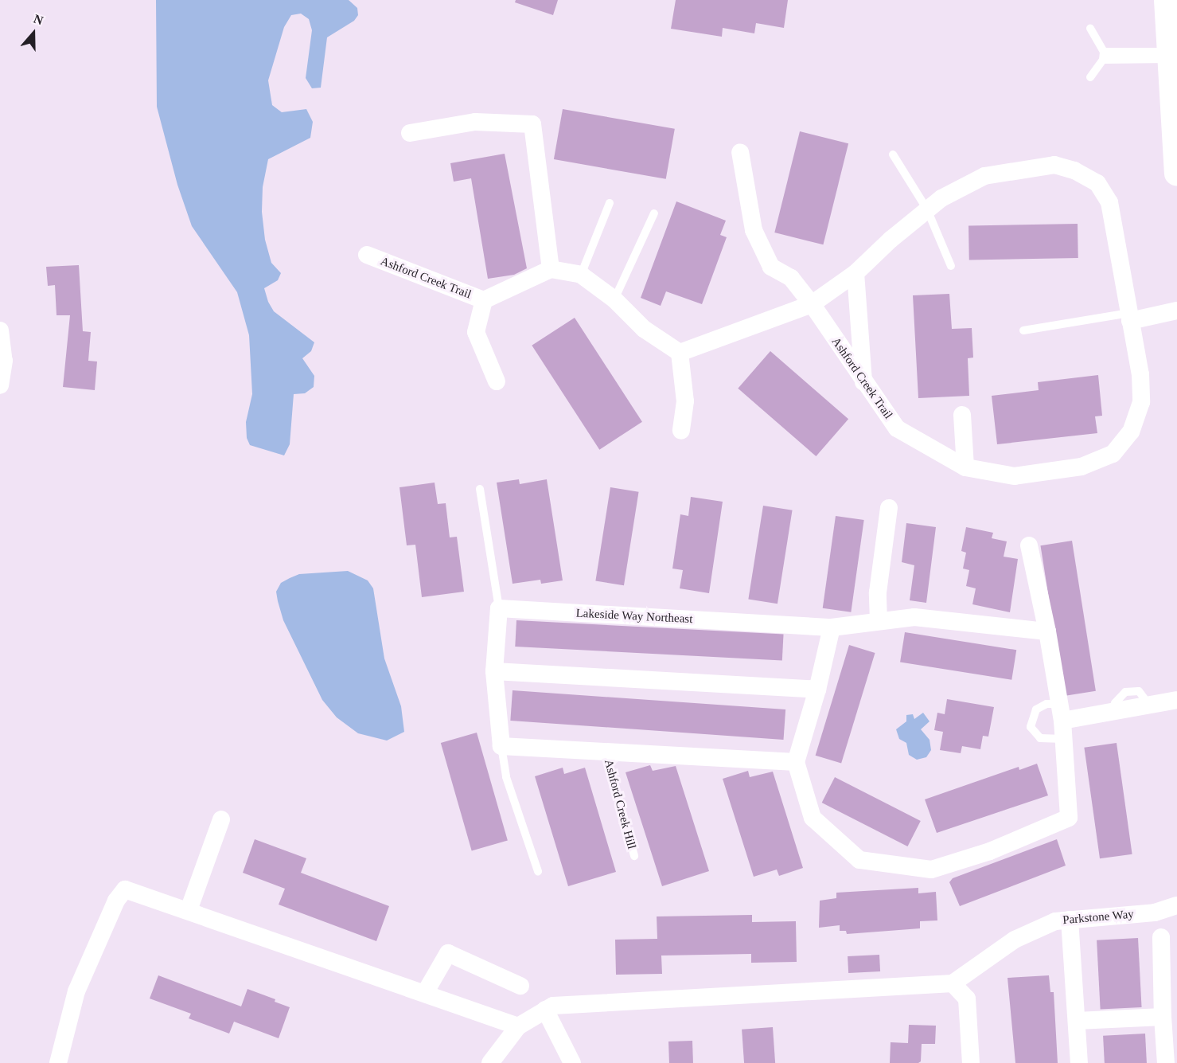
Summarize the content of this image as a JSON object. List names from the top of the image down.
{
  "streets": {
    "street": ["Ashford Creek Trail", "Lakeside Way Northeast", "Parkstone Way"],
    "lane": ["Ashford Creek Hill"]
  },
  "north": "top"
}
